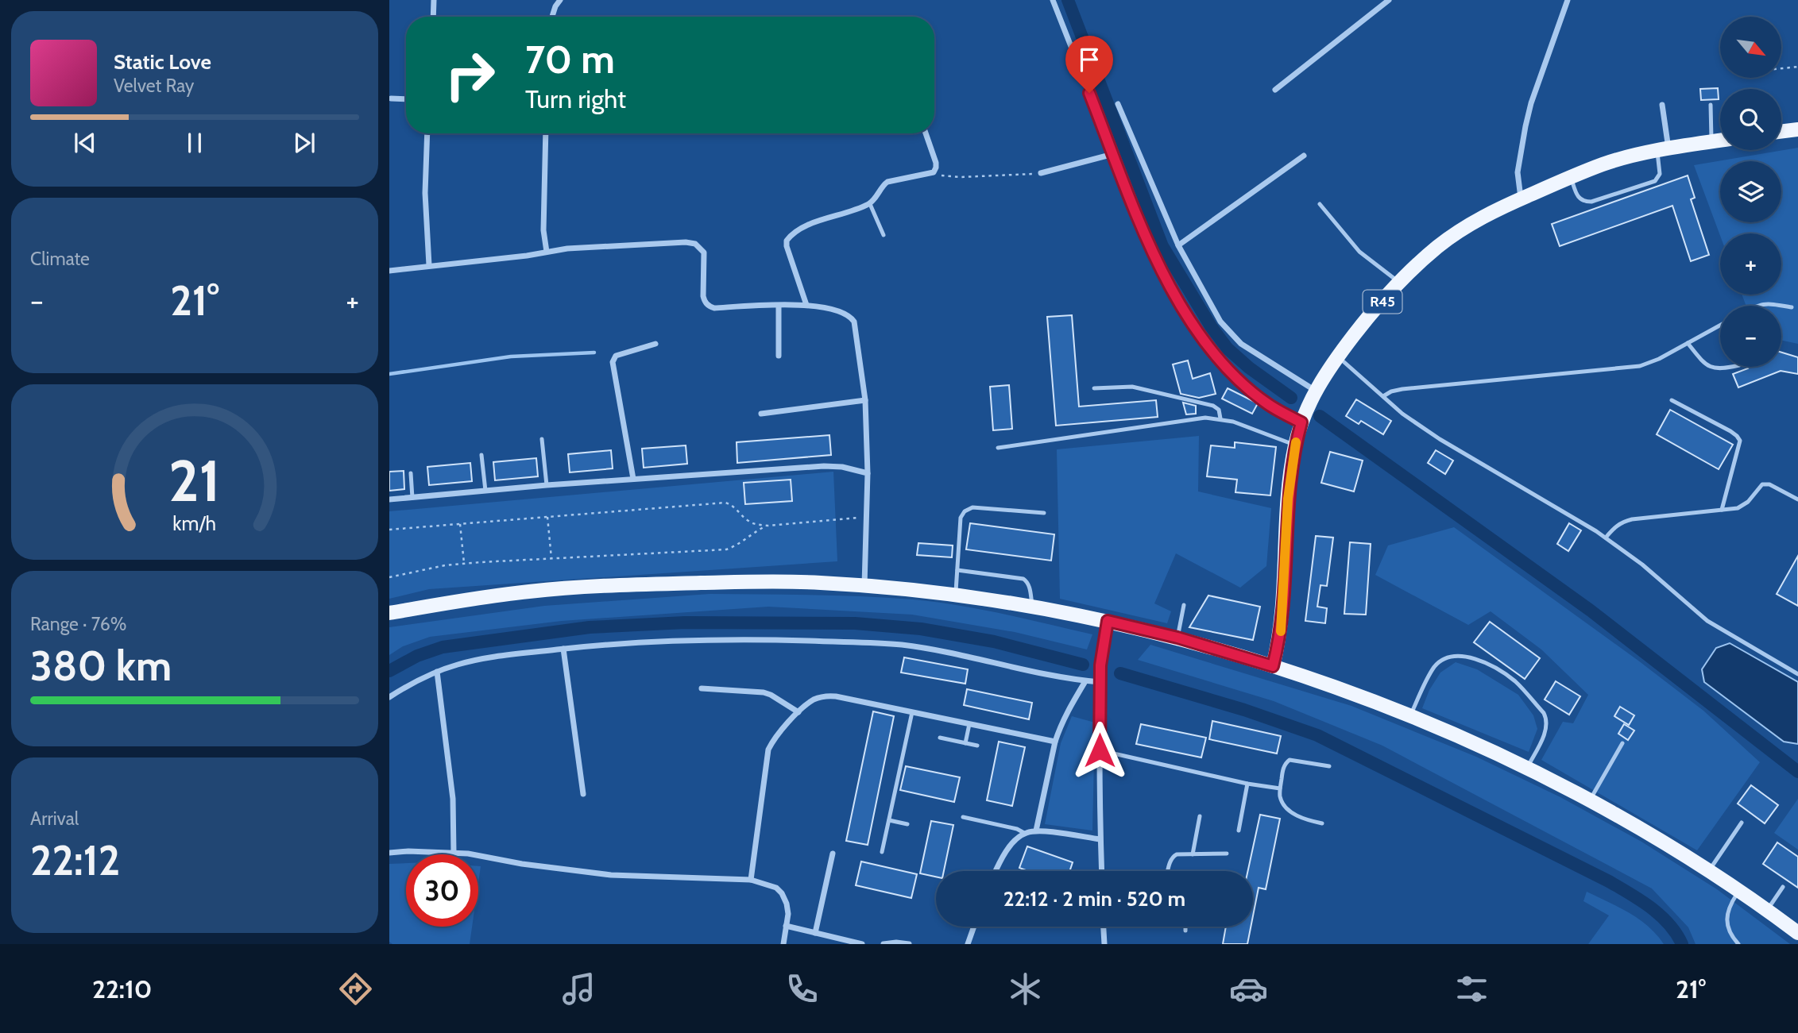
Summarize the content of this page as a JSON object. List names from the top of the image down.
{
  "streets": {
    "main road": ["R45"]
  },
  "north": "bottom right",
  "page": {
    "map_buttons": ["+", "−"],
    "turn": ["70 m", "Turn right"],
    "song": ["Static Love", "Velvet Ray"],
    "tile": [
      "Climate",
      ["Range · 76%", "380 km"],
      ["Arrival", "22:12"]
    ],
    "heat": ["−", "21°", "+"],
    "limit": "30",
    "trip": "22:12 · 2 min · 520 m",
    "tabs": ["22:10", "21°"],
    "gauge": ["21", "km/h"]
  }
}
